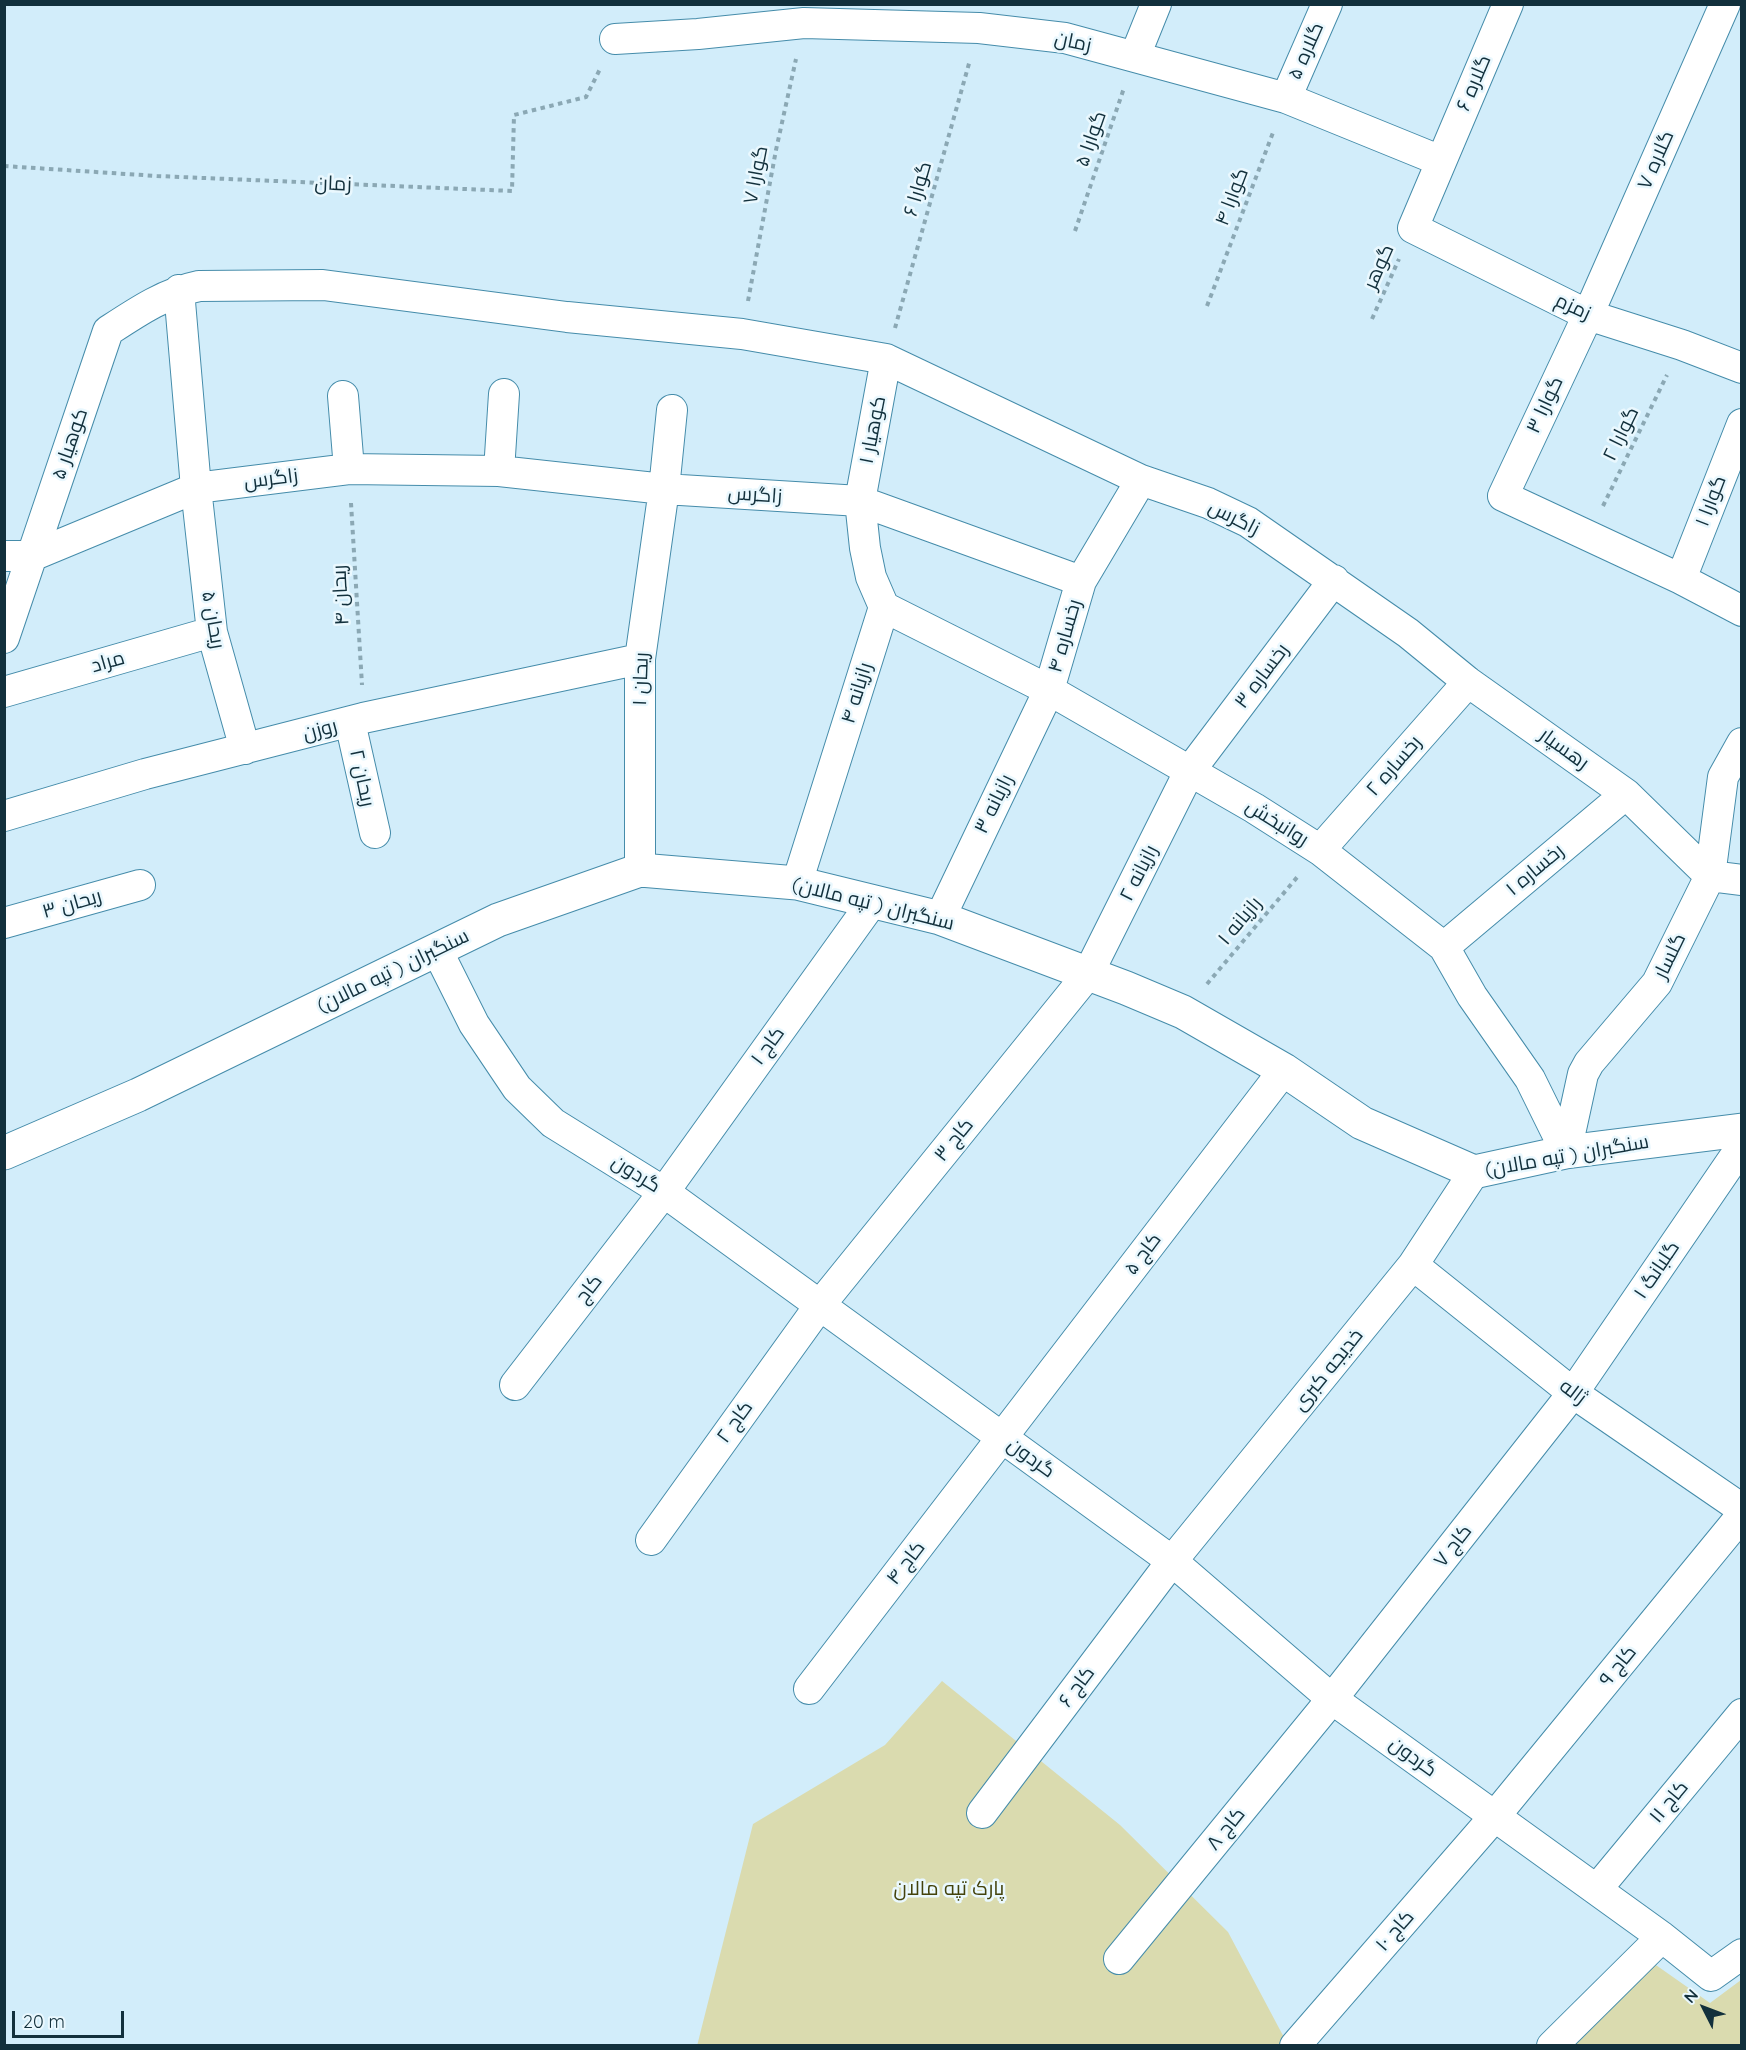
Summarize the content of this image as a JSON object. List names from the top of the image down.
{
  "streets": {
    "main road": ["سنگبران ( تپه مالان)"],
    "street": [
      "زمان",
      "گلاره ۵",
      "گلاره ۶",
      "گلاره ۷",
      "زمزم",
      "گوارا ۳",
      "کوهیار ۱",
      "کوهیار ۵",
      "زاگرس",
      "گوارا ۱",
      "ریحان ۵",
      "رخساره ۴",
      "مراد",
      "رخساره ۳",
      "ریحان ۱",
      "رازیانه ۴",
      "روزن",
      "رهسپار",
      "رخساره ۲",
      "ریحان ۲",
      "رازیانه ۳",
      "روانبخش",
      "رخساره ۱",
      "رازیانه ۲",
      "ریحان ۳",
      "گلسار",
      "کاج ۱",
      "کاج ۳",
      "گردون",
      "کاج ۵",
      "گلبانگ ۱",
      "کاج",
      "خدیجه کبری",
      "ژاله",
      "کاج ۲",
      "کاج ۷",
      "کاج ۴",
      "کاج ۹",
      "کاج ۶",
      "کاج ۱۱",
      "کاج ۸",
      "کاج ۱۰"
    ],
    "path": [
      "گوارا ۵",
      "گوارا ۷",
      "گوارا ۶",
      "گوارا ۴",
      "گوهر",
      "گوارا ۲",
      "ریحان ۴",
      "رازیانه ۱"
    ]
  },
  "crossings": [
    ["زمان", "گلاره ۵"],
    ["زمان", "گلاره ۶"],
    ["زمان", "گوارا ۵"],
    ["زمان", "گوارا ۷"],
    ["زمان", "گوارا ۶"],
    ["زمان", "گوارا ۴"],
    ["گلاره ۵", "گوارا ۴"],
    ["گلاره ۷", "زمزم"],
    ["گلاره ۷", "گوارا ۳"],
    ["گوارا ۷", "زاگرس"],
    ["گوارا ۶", "کوهیار ۱"],
    ["گوارا ۶", "زاگرس"],
    ["گوهر", "زمزم"],
    ["زمزم", "گوارا ۳"],
    ["زمزم", "گوارا ۲"],
    ["گوارا ۳", "گوارا ۲"],
    ["کوهیار ۱", "زاگرس"],
    ["کوهیار ۵", "زاگرس"],
    ["زاگرس", "ریحان ۴"],
    ["زاگرس", "ریحان ۵"],
    ["زاگرس", "رخساره ۴"],
    ["زاگرس", "رخساره ۳"],
    ["زاگرس", "ریحان ۱"],
    ["زاگرس", "رهسپار"],
    ["ریحان ۴", "روزن"],
    ["ریحان ۴", "ریحان ۲"],
    ["ریحان ۵", "مراد"],
    ["ریحان ۵", "روزن"],
    ["رخساره ۴", "رازیانه ۳"],
    ["رخساره ۴", "روانبخش"],
    ["رخساره ۳", "روانبخش"],
    ["رخساره ۳", "رازیانه ۲"],
    ["ریحان ۱", "روزن"],
    ["ریحان ۱", "سنگبران ( تپه مالان)"],
    ["رازیانه ۴", "روانبخش"],
    ["رازیانه ۴", "سنگبران ( تپه مالان)"],
    ["روزن", "ریحان ۲"],
    ["رهسپار", "رخساره ۲"],
    ["رهسپار", "رخساره ۱"],
    ["رهسپار", "گلسار"],
    ["رخساره ۲", "روانبخش"],
    ["رخساره ۲", "رازیانه ۱"],
    ["رازیانه ۳", "روانبخش"],
    ["رازیانه ۳", "سنگبران ( تپه مالان)"],
    ["روانبخش", "رخساره ۱"],
    ["روانبخش", "رازیانه ۲"],
    ["روانبخش", "سنگبران ( تپه مالان)"],
    ["روانبخش", "رازیانه ۱"],
    ["روانبخش", "گلسار"],
    ["رازیانه ۲", "سنگبران ( تپه مالان)"],
    ["رازیانه ۲", "کاج ۳"],
    ["سنگبران ( تپه مالان)", "رازیانه ۱"],
    ["سنگبران ( تپه مالان)", "گلسار"],
    ["سنگبران ( تپه مالان)", "کاج ۱"],
    ["سنگبران ( تپه مالان)", "کاج ۳"],
    ["سنگبران ( تپه مالان)", "گردون"],
    ["سنگبران ( تپه مالان)", "کاج ۵"],
    ["سنگبران ( تپه مالان)", "خدیجه کبری"],
    ["کاج ۱", "گردون"],
    ["کاج ۱", "کاج"],
    ["کاج ۳", "گردون"],
    ["کاج ۳", "کاج ۲"],
    ["گردون", "کاج ۵"],
    ["گردون", "کاج"],
    ["گردون", "خدیجه کبری"],
    ["گردون", "کاج ۲"],
    ["گردون", "کاج ۷"],
    ["گردون", "کاج ۴"],
    ["گردون", "کاج ۹"],
    ["گردون", "کاج ۶"],
    ["گردون", "کاج ۱۱"],
    ["گردون", "کاج ۸"],
    ["گردون", "کاج ۱۰"],
    ["کاج ۵", "کاج ۴"],
    ["گلبانگ ۱", "ژاله"],
    ["گلبانگ ۱", "کاج ۷"],
    ["خدیجه کبری", "ژاله"],
    ["خدیجه کبری", "کاج ۶"],
    ["ژاله", "کاج ۷"],
    ["کاج ۷", "کاج ۸"],
    ["کاج ۹", "کاج ۱۰"]
  ],
  "parks": ["پارک تپه مالان"],
  "scale_bar": "20 m",
  "north": "top left"
}
